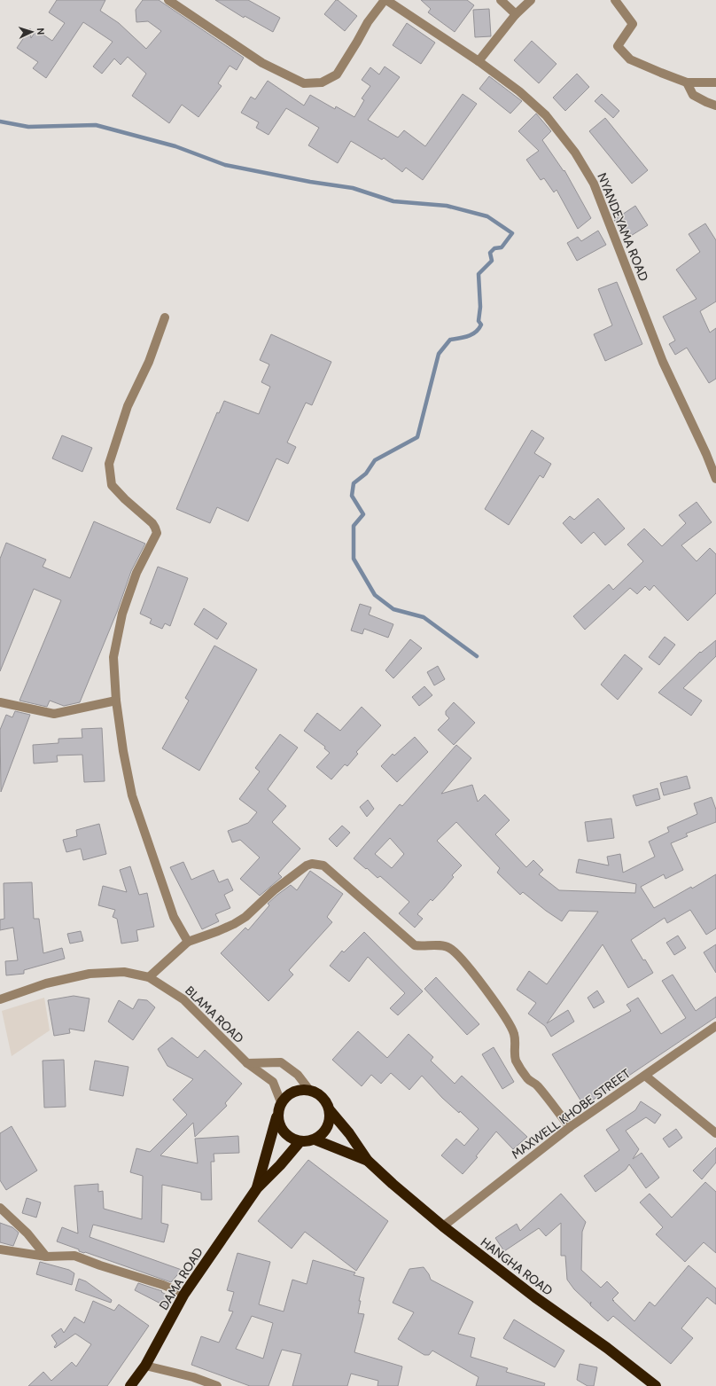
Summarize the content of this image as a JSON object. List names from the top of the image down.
{
  "streets": {
    "highway": ["HANGHA ROAD", "DAMA ROAD"],
    "street": ["NYANDEYAMA ROAD", "BLAMA ROAD", "MAXWELL KHOBE STREET"]
  },
  "crossings": [
    ["BLAMA ROAD", "HANGHA ROAD"],
    ["MAXWELL KHOBE STREET", "HANGHA ROAD"]
  ],
  "north": "right"
}
